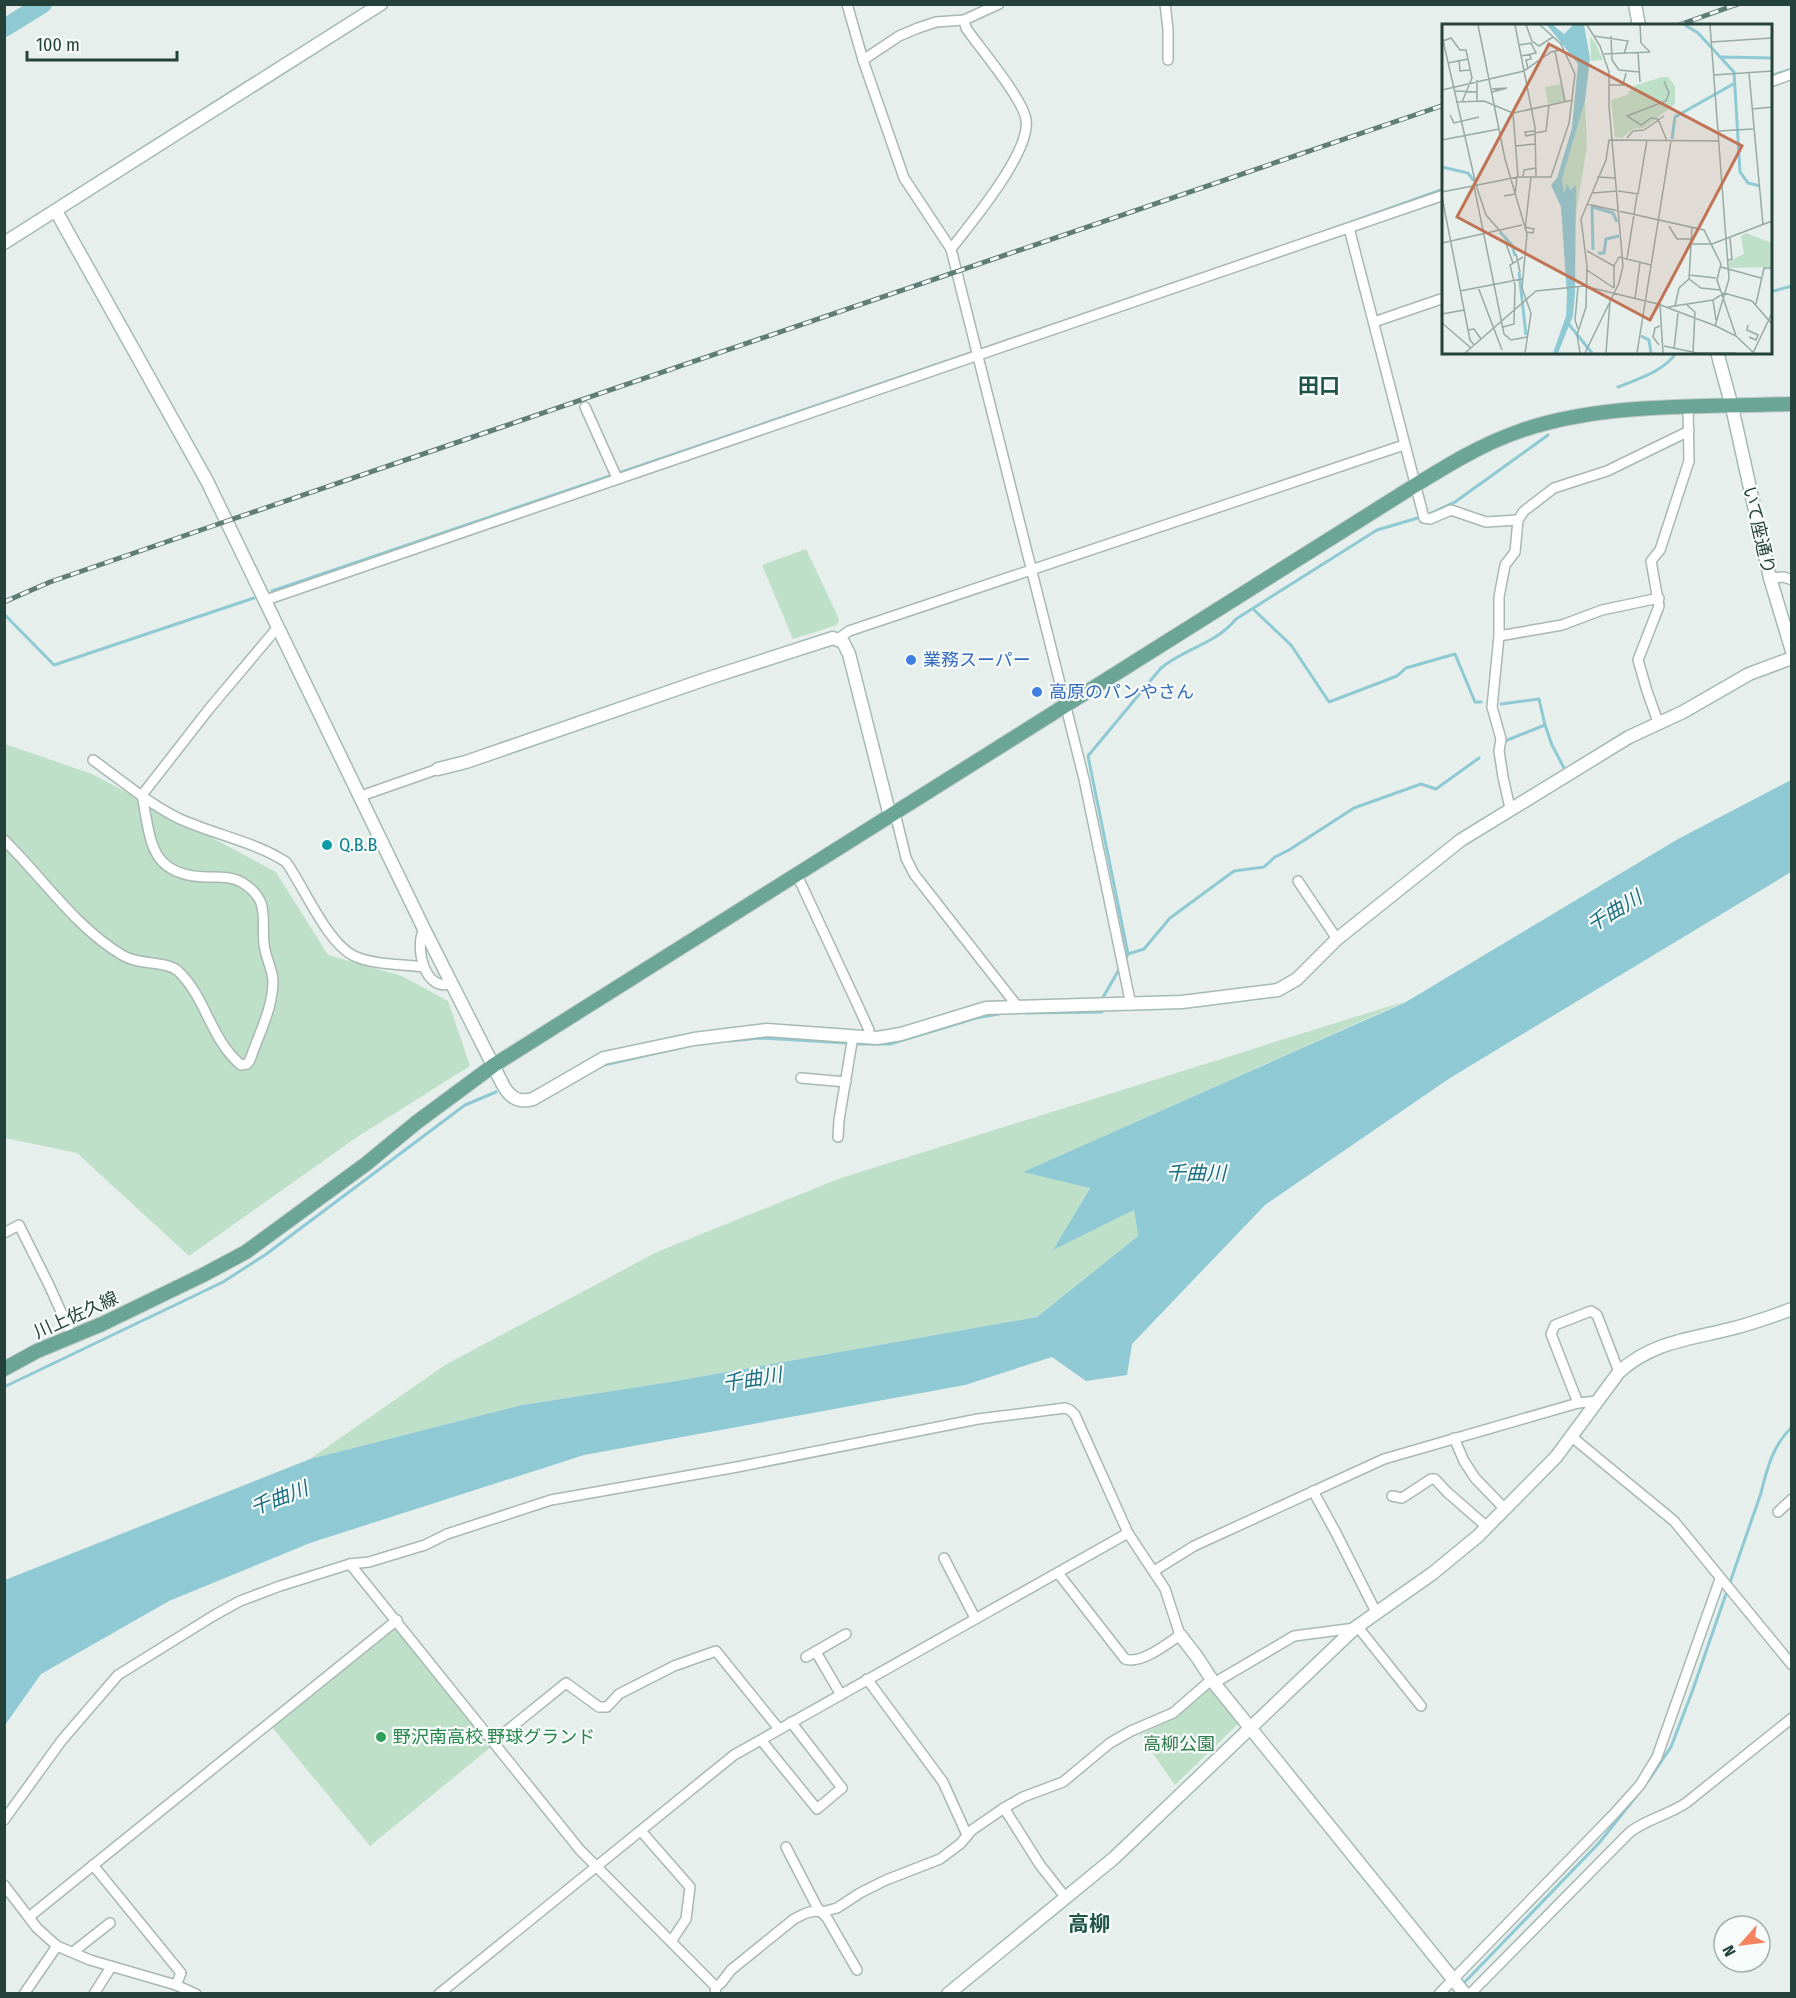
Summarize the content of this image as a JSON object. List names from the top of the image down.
{
  "streets": {
    "main road": ["川上佐久線"],
    "street": ["いて座通り"]
  },
  "crossings": [
    ["いて座通り", "川上佐久線"]
  ],
  "districts": ["田口", "高柳"],
  "water": ["千曲川"],
  "parks": ["高柳公園"],
  "places": [
    "業務スーパー",
    "高原のパンやさん",
    "Q.B.B",
    "野沢南高校 野球グランド"
  ],
  "scale_bar": "100 m",
  "north": "bottom left"
}
